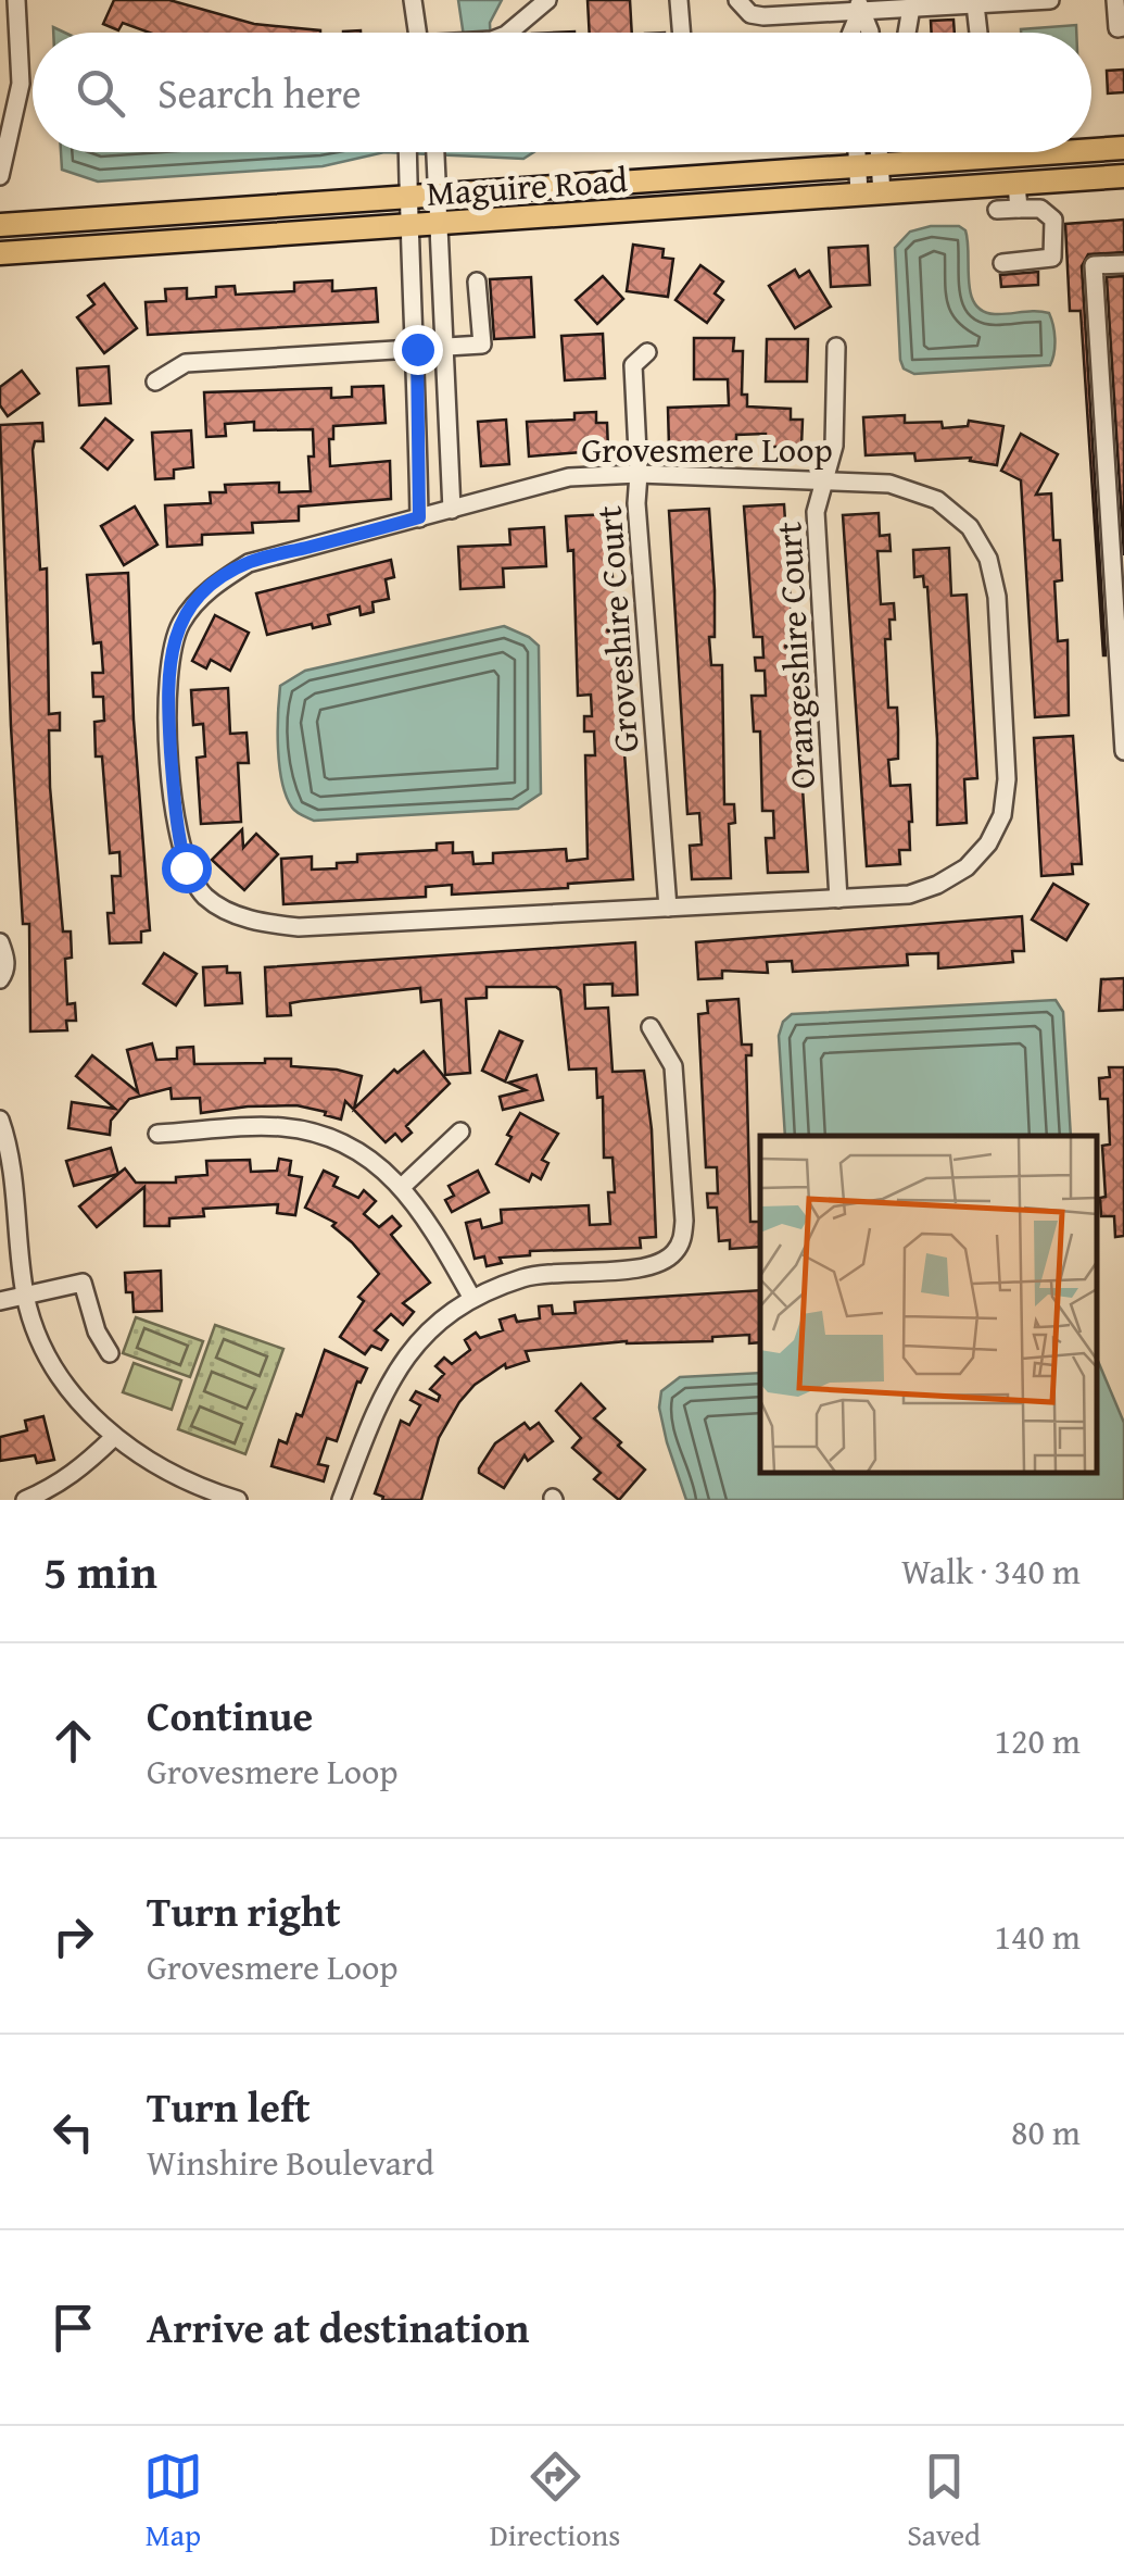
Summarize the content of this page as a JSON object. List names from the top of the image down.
{
  "streets": {
    "main road": ["Maguire Road"],
    "street": ["Grovesmere Loop", "Groveshire Court", "Orangeshire Court"]
  },
  "crossings": [
    ["Grovesmere Loop", "Groveshire Court"],
    ["Grovesmere Loop", "Orangeshire Court"]
  ],
  "page": {
    "search": "Search here",
    "heading": ["5 min", "Walk · 340 m"],
    "list": [
      ["Continue", "Grovesmere Loop", "120 m"],
      ["Turn right", "Grovesmere Loop", "140 m"],
      ["Turn left", "Winshire Boulevard", "80 m"],
      "Arrive at destination"
    ],
    "nav": ["Map", "Directions", "Saved"]
  }
}
